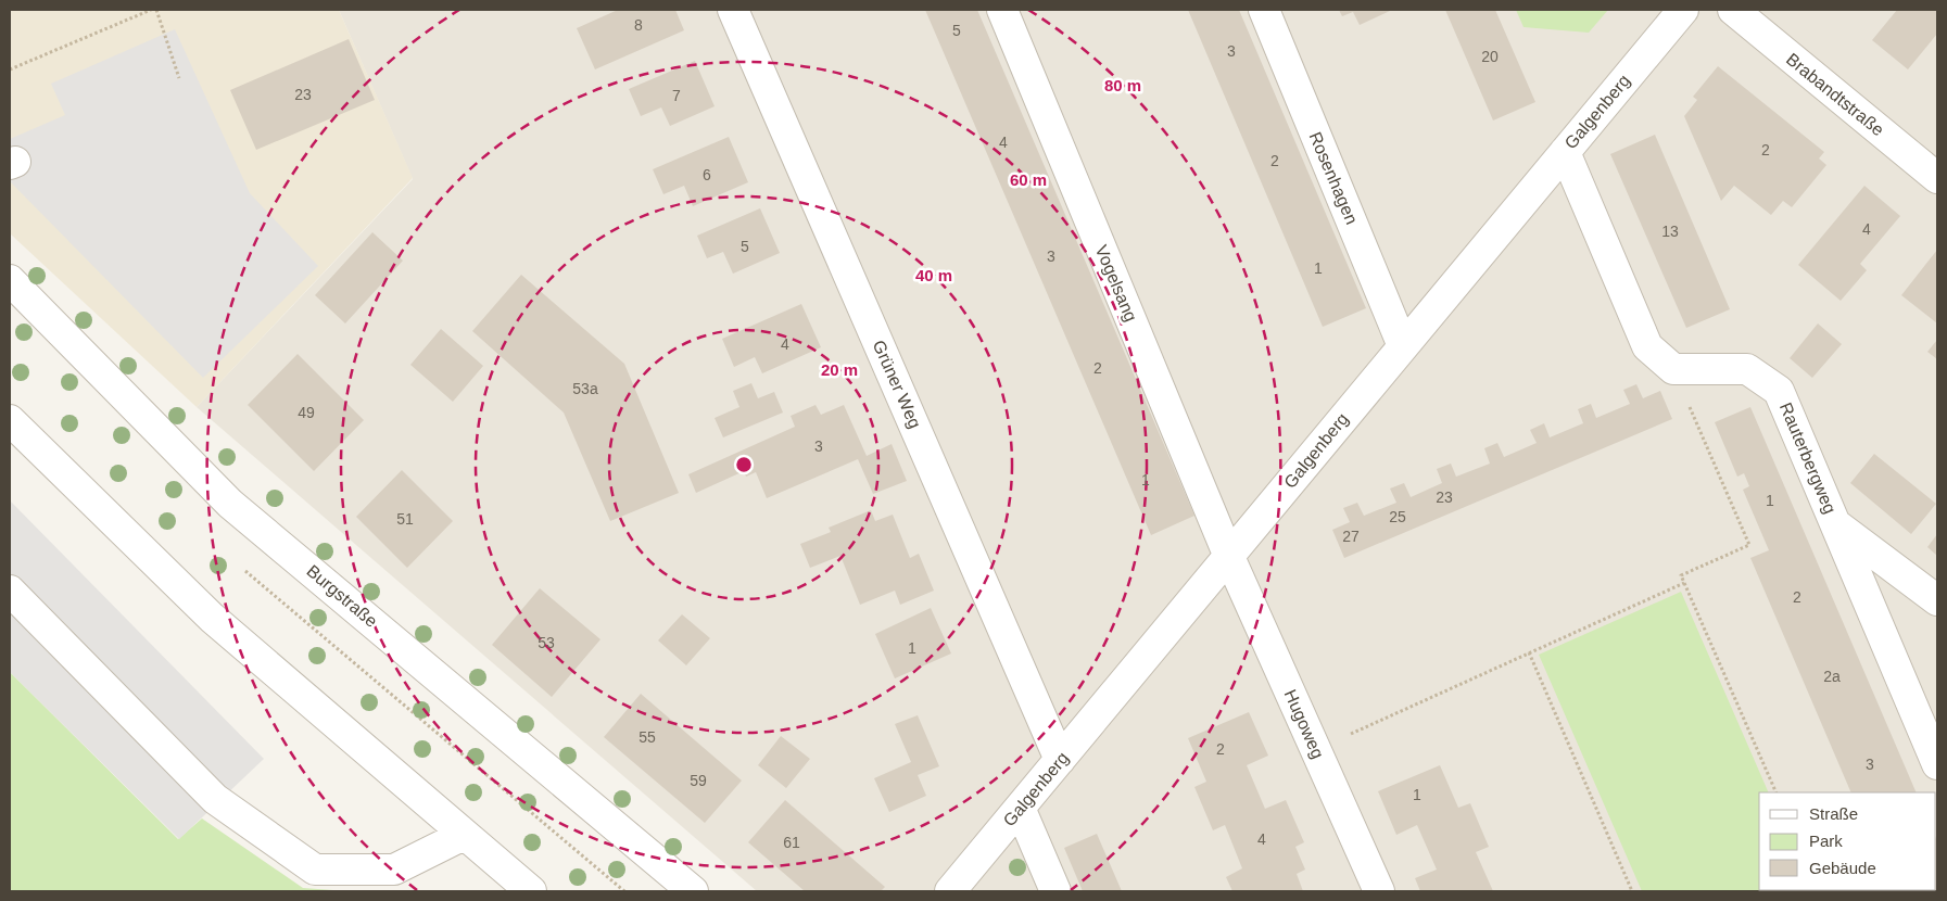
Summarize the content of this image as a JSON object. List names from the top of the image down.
{
  "streets": {
    "street": [
      "Brabandtstraße",
      "Galgenberg",
      "Rosenhagen",
      "Vogelsang",
      "Grüner Weg",
      "Rauterbergweg",
      "Burgstraße",
      "Hugoweg"
    ]
  },
  "crossings": [
    ["Galgenberg", "Rosenhagen"],
    ["Galgenberg", "Vogelsang"],
    ["Galgenberg", "Grüner Weg"],
    ["Galgenberg", "Hugoweg"],
    ["Vogelsang", "Hugoweg"]
  ],
  "house_numbers": [
    "8",
    "5",
    "3",
    "20",
    "23",
    "7",
    "4",
    "2",
    "2",
    "6",
    "4",
    "13",
    "5",
    "3",
    "1",
    "4",
    "2",
    "53a",
    "49",
    "3",
    "1",
    "23",
    "1",
    "25",
    "51",
    "27",
    "2",
    "53",
    "1",
    "2a",
    "55",
    "2",
    "3",
    "59",
    "1",
    "4",
    "61"
  ],
  "legend": ["Straße", "Park", "Gebäude"],
  "rings": [
    "80 m",
    "60 m",
    "40 m",
    "20 m"
  ]
}
